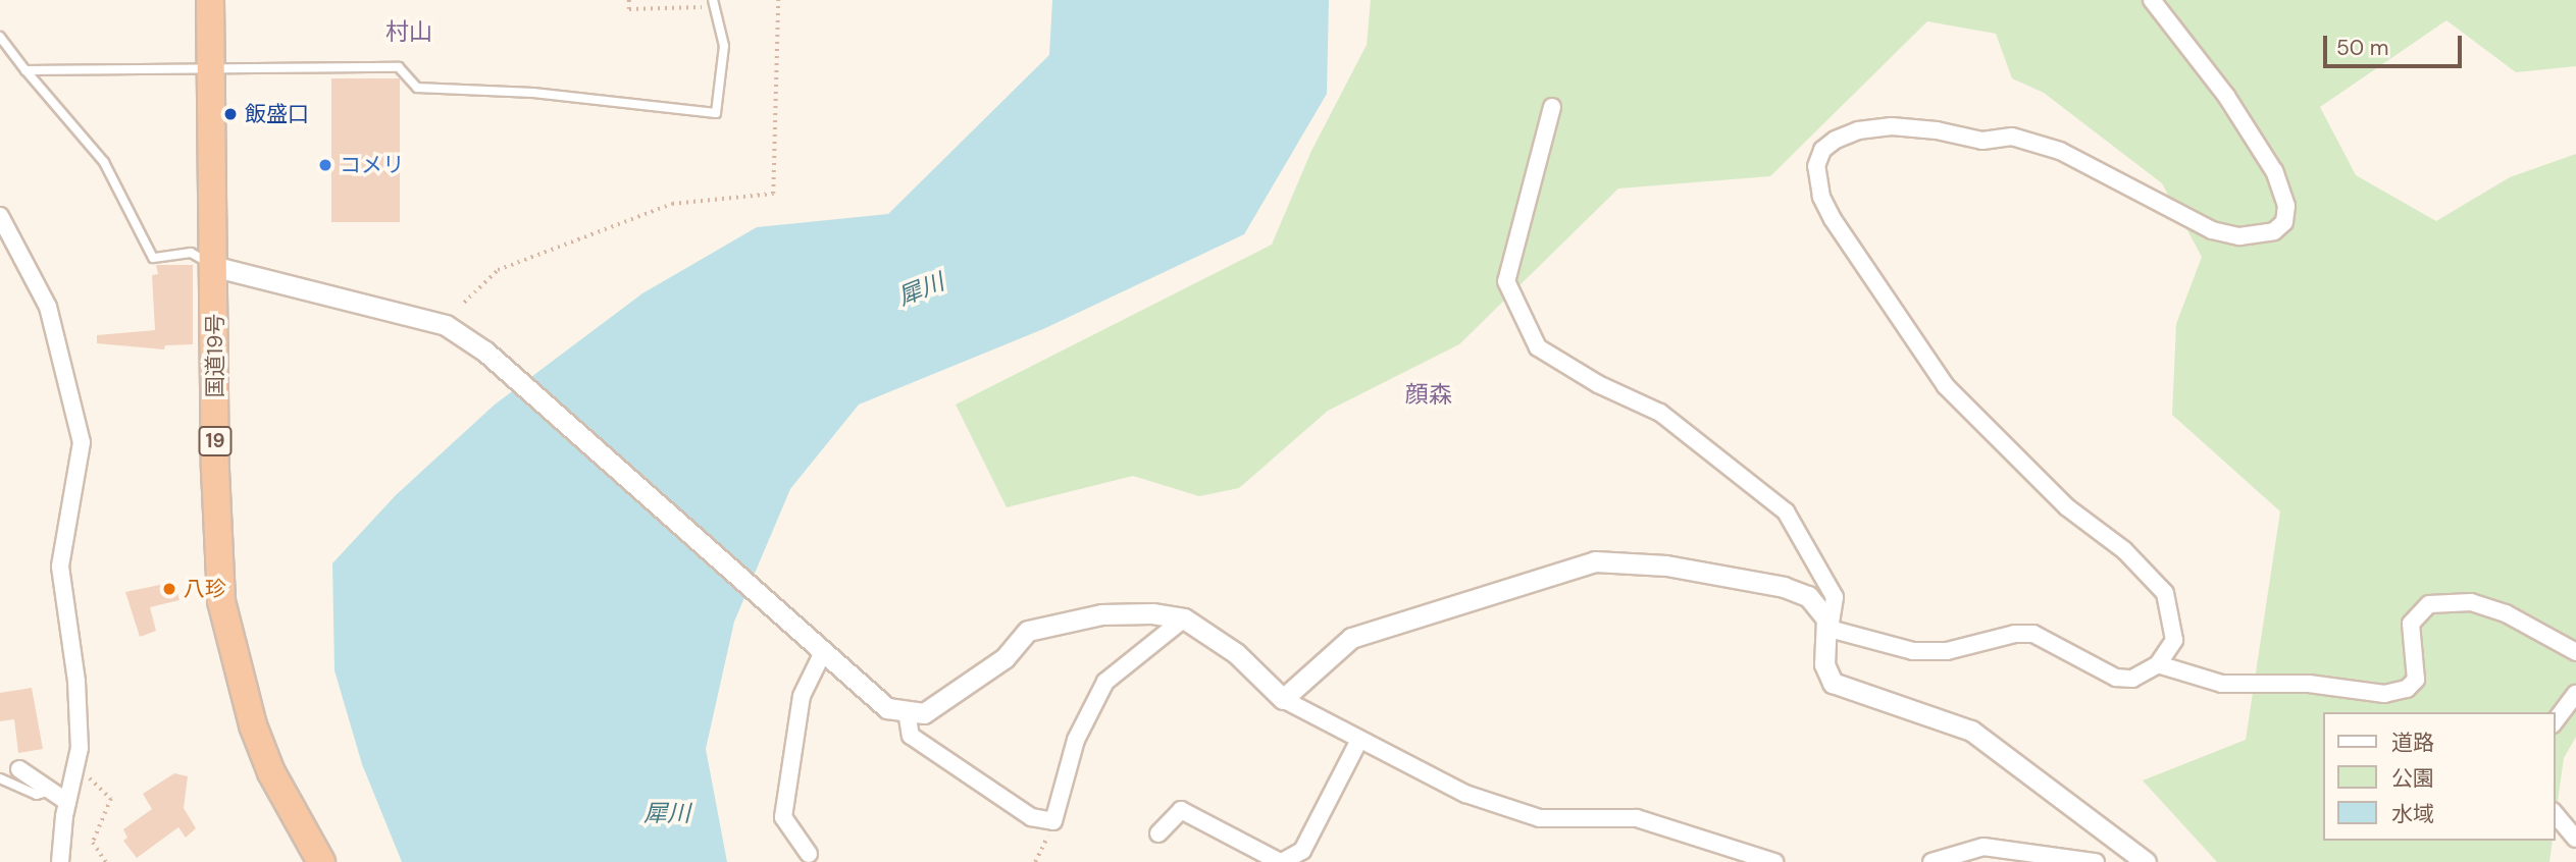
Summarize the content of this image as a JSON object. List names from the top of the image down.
{
  "streets": {
    "highway": ["国道19号", "19"]
  },
  "districts": ["村山", "顔森"],
  "water": ["犀川"],
  "places": ["飯盛口", "コメリ", "八珍"],
  "legend": ["道路", "公園", "水域"],
  "scale_bar": "50 m"
}
